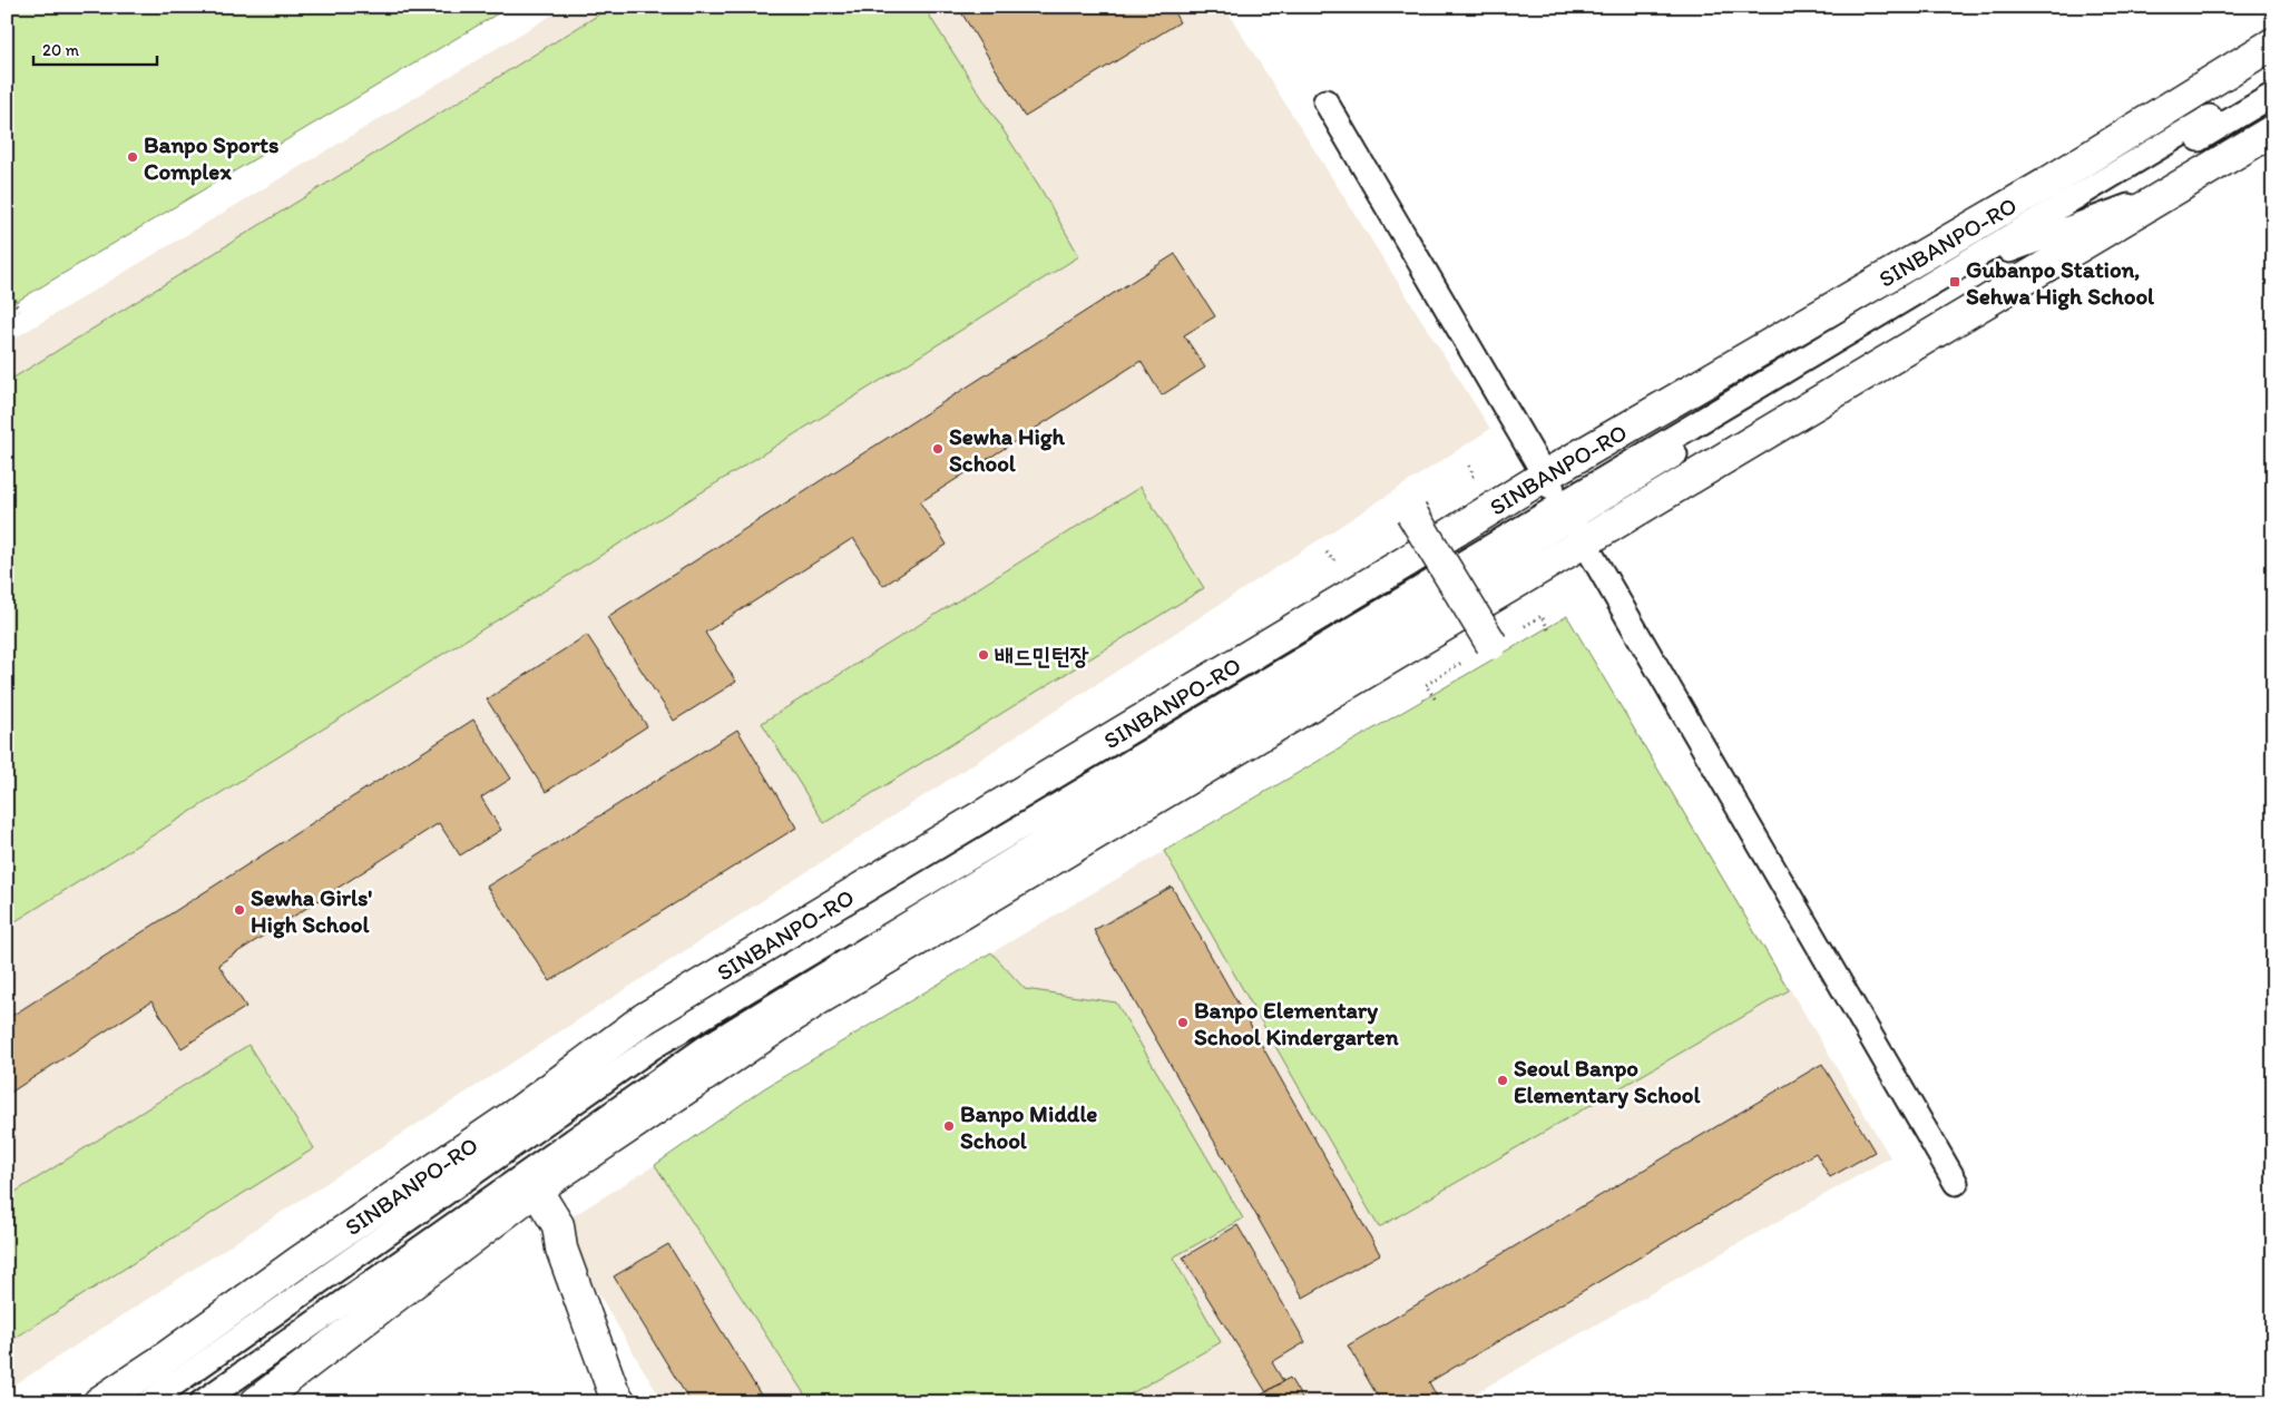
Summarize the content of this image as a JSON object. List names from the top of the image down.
{
  "streets": {
    "main road": ["SINBANPO-RO"]
  },
  "places": {
    "other": [
      "Banpo Sports Complex",
      "Sewha High School",
      "배드민턴장",
      "Sewha Girls' High School",
      "Banpo Elementary School Kindergarten",
      "Seoul Banpo Elementary School",
      "Banpo Middle School"
    ],
    "transit": ["Gubanpo Station, Sehwa High School"]
  },
  "scale_bar": "20 m"
}
